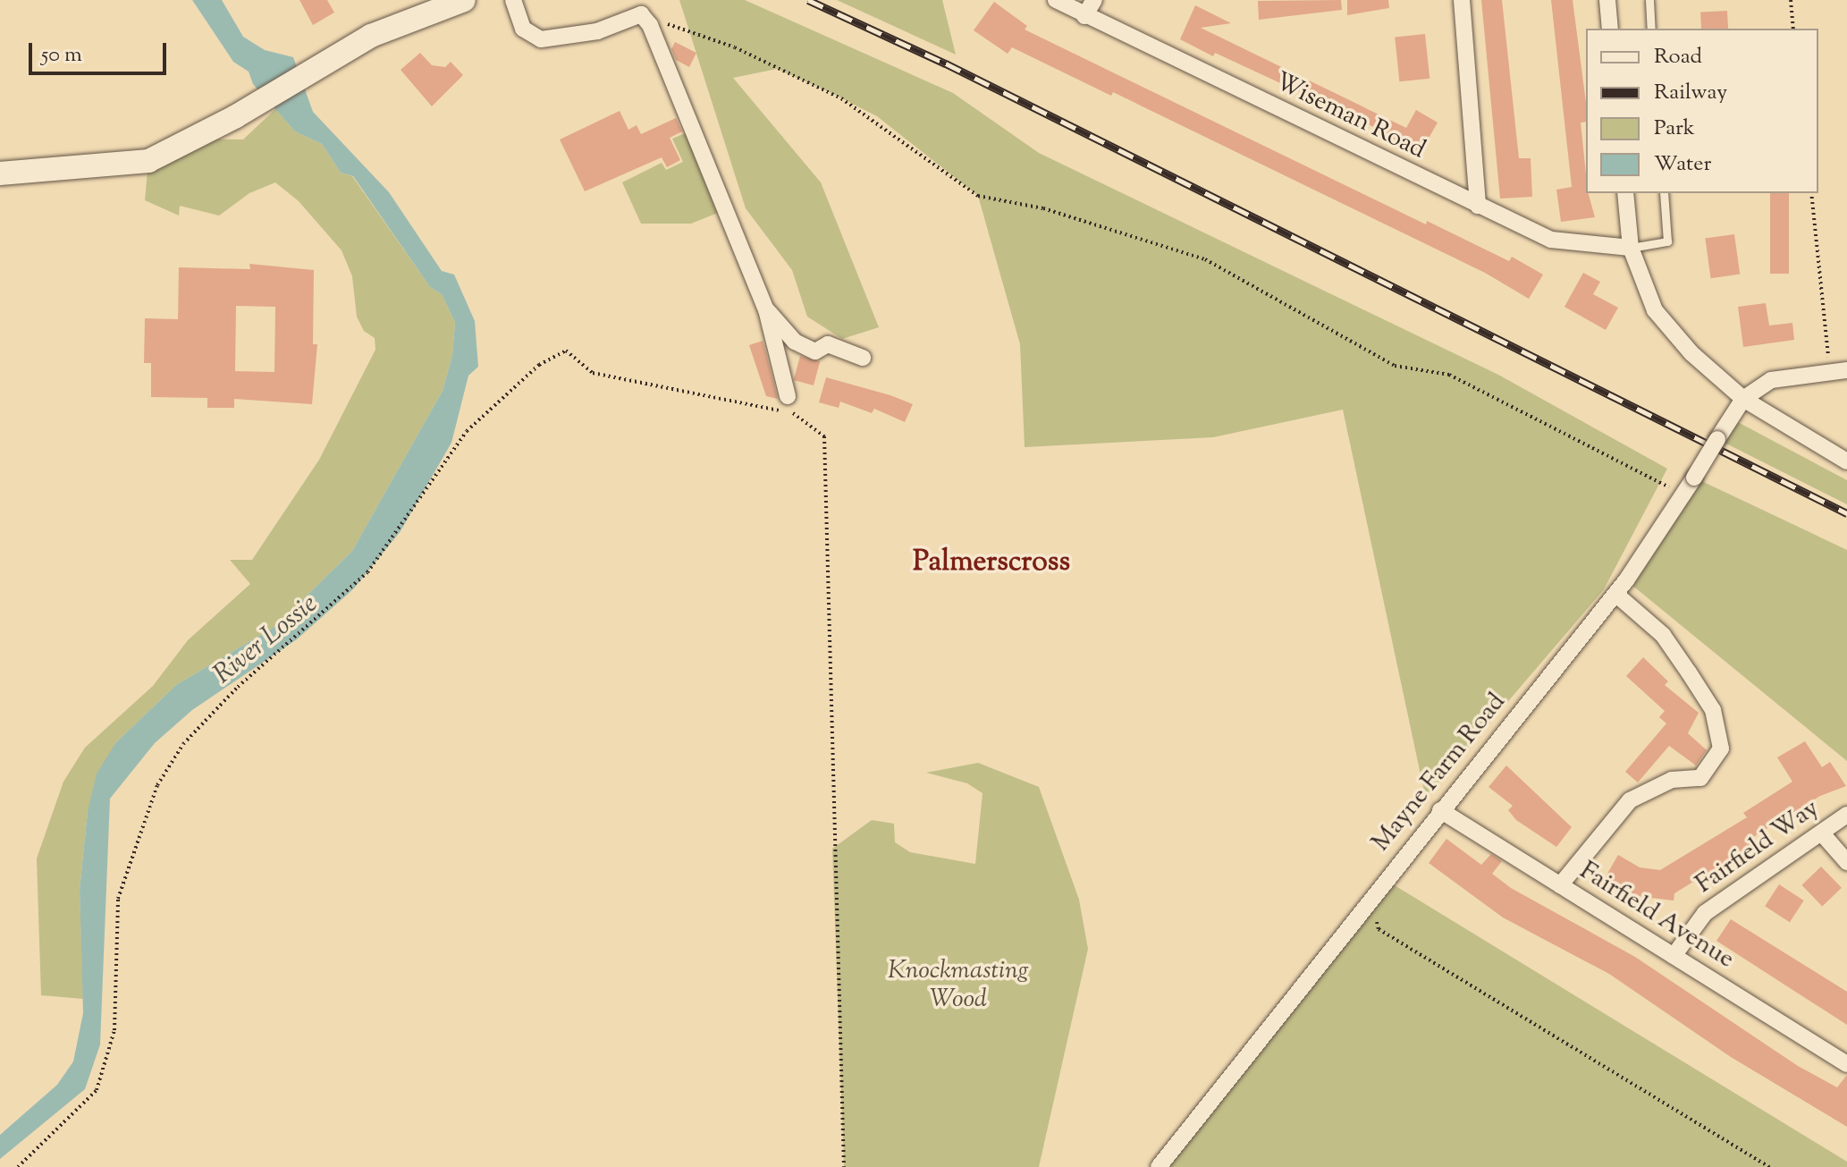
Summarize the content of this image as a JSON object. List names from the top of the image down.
{
  "streets": {
    "street": [
      "Wiseman Road",
      "Mayne Farm Road",
      "Fairfield Way",
      "Fairfield Avenue"
    ]
  },
  "crossings": [
    ["Mayne Farm Road", "Fairfield Avenue"],
    ["Fairfield Way", "Fairfield Avenue"]
  ],
  "districts": ["Palmerscross"],
  "water": ["River Lossie"],
  "parks": ["Knockmasting Wood"],
  "legend": [
    "Road",
    "Railway",
    "Park",
    "Water"
  ],
  "scale_bar": "50 m"
}
